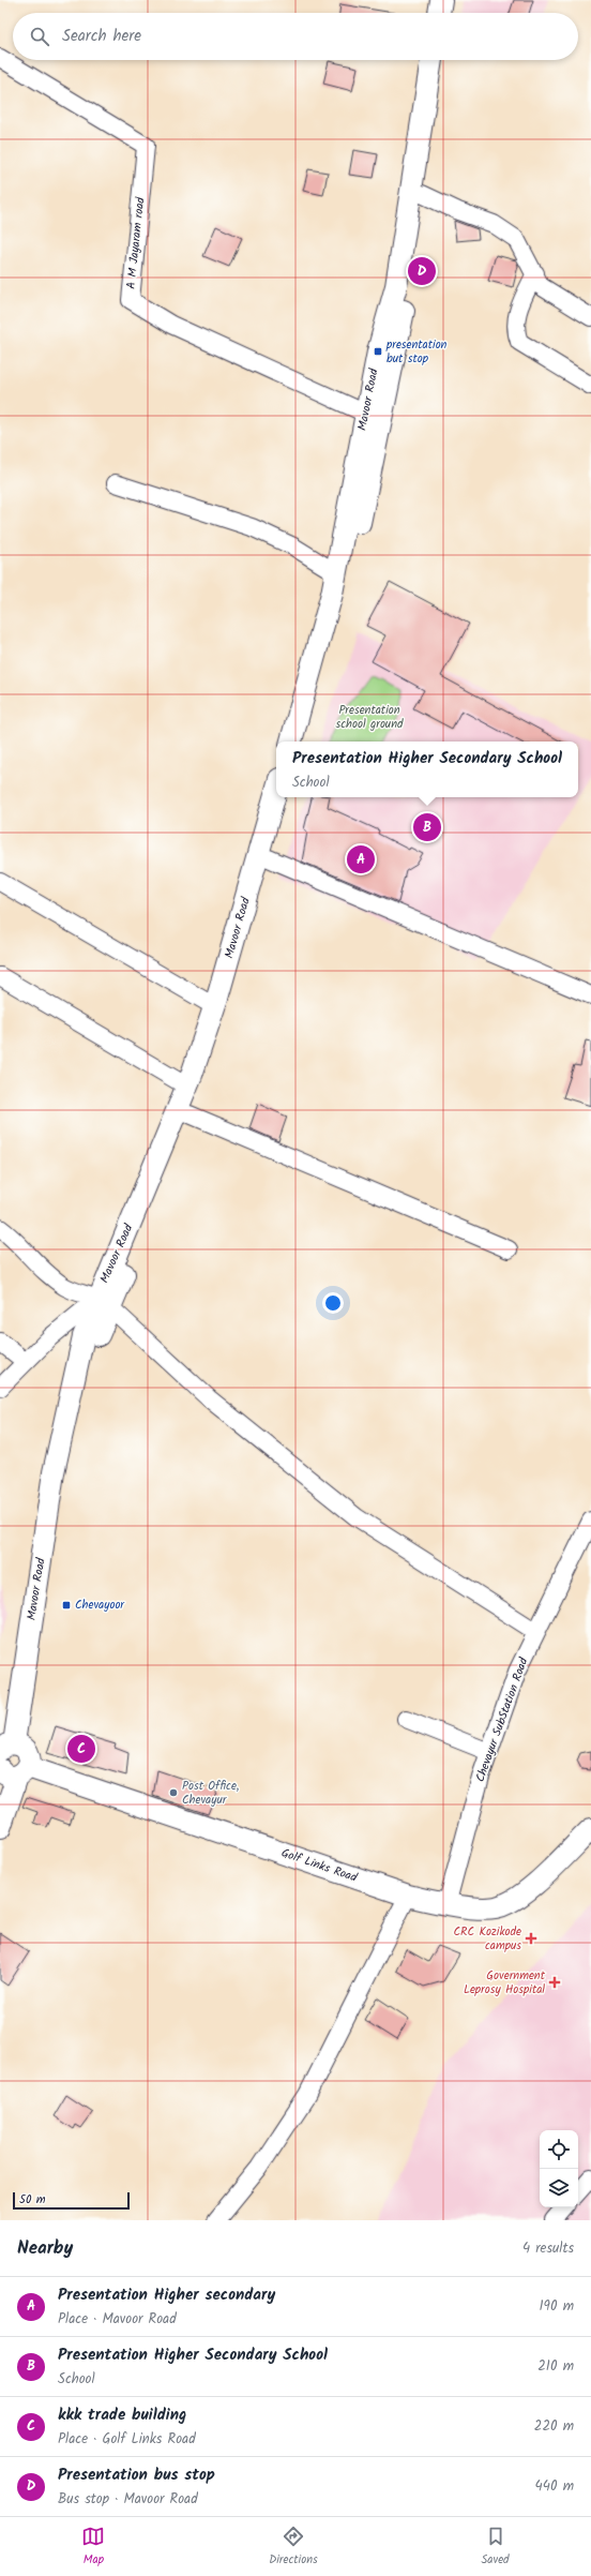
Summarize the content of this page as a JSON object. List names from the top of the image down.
{
  "streets": {
    "main road": ["Mavoor Road", "Golf Links Road"],
    "street": ["A M Jayaram road", "Chevayur SubStation Road"]
  },
  "crossings": [
    ["A M Jayaram road", "Mavoor Road"],
    ["Mavoor Road", "Golf Links Road"],
    ["Chevayur SubStation Road", "Golf Links Road"]
  ],
  "parks": ["Presentation school ground"],
  "places": {
    "transit": ["presentation but stop", "Chevayoor"],
    "other": ["Post Office, Chevayur"],
    "health": ["CRC Kozikode campus", "Government Leprosy Hospital"]
  },
  "scale_bar": "50 m",
  "page": {
    "search": "Search here",
    "pins": [
      "D",
      "B",
      "A",
      "C"
    ],
    "popup": ["Presentation Higher Secondary School", "School"],
    "scale": "50 m",
    "heading": ["Nearby", "4 results"],
    "list": [
      {
        "mark": "A",
        "name": "Presentation Higher secondary",
        "note": "Place · Mavoor Road",
        "value": "190 m"
      },
      {
        "mark": "B",
        "name": "Presentation Higher Secondary School",
        "note": "School",
        "value": "210 m"
      },
      {
        "mark": "C",
        "name": "kkk trade building",
        "note": "Place · Golf Links Road",
        "value": "220 m"
      },
      {
        "mark": "D",
        "name": "Presentation bus stop",
        "note": "Bus stop · Mavoor Road",
        "value": "440 m"
      }
    ],
    "nav": ["Map", "Directions", "Saved"]
  }
}
